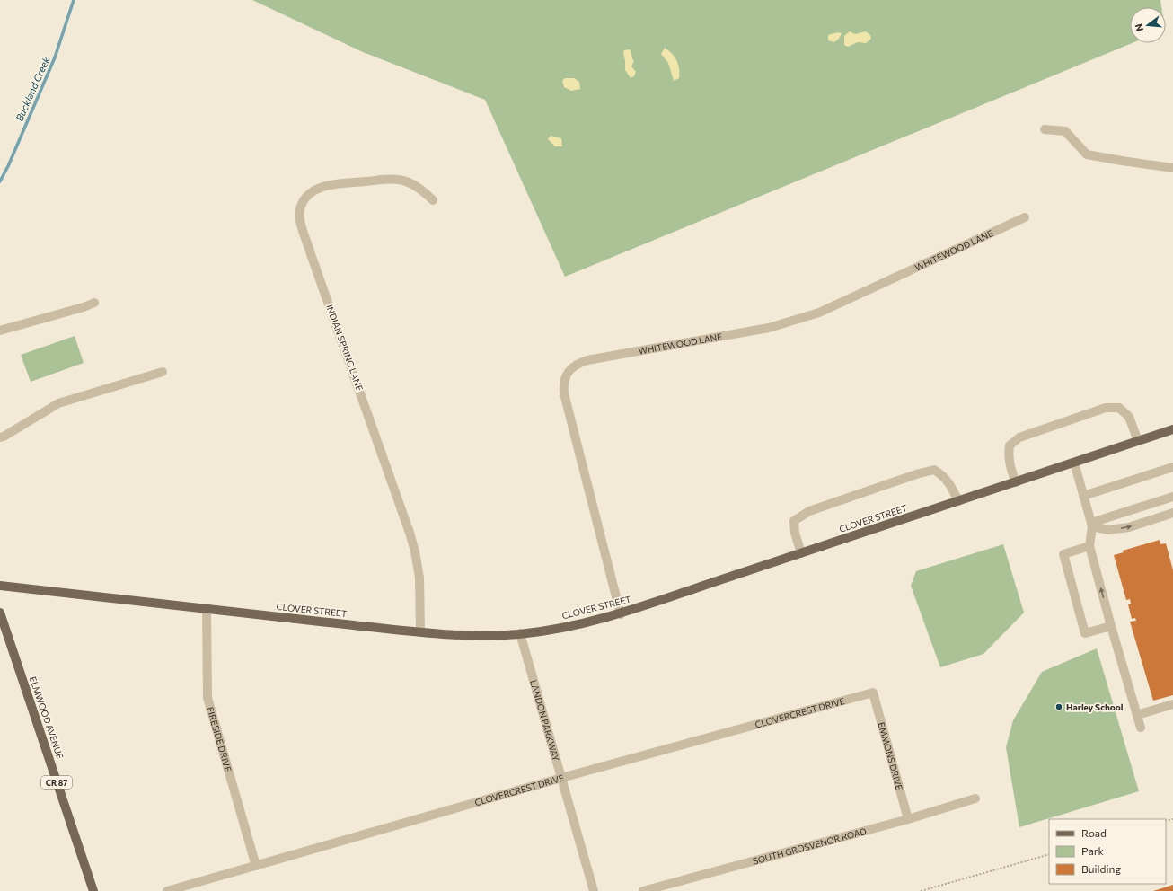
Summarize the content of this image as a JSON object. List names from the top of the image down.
{
  "streets": {
    "main road": ["CLOVER STREET", "ELMWOOD AVENUE", "CR 87"],
    "street": [
      "WHITEWOOD LANE",
      "INDIAN SPRING LANE",
      "CLOVERCREST DRIVE",
      "LANDON PARKWAY",
      "FIRESIDE DRIVE",
      "EMMONS DRIVE",
      "SOUTH GROSVENOR ROAD"
    ]
  },
  "crossings": [
    ["WHITEWOOD LANE", "CLOVER STREET"],
    ["INDIAN SPRING LANE", "CLOVER STREET"],
    ["CLOVER STREET", "LANDON PARKWAY"],
    ["CLOVER STREET", "FIRESIDE DRIVE"],
    ["CLOVERCREST DRIVE", "LANDON PARKWAY"],
    ["CLOVERCREST DRIVE", "FIRESIDE DRIVE"],
    ["CLOVERCREST DRIVE", "EMMONS DRIVE"],
    ["EMMONS DRIVE", "SOUTH GROSVENOR ROAD"]
  ],
  "water": ["Buckland Creek"],
  "places": ["Harley School"],
  "legend": ["Road", "Park", "Building"],
  "north": "left"
}
